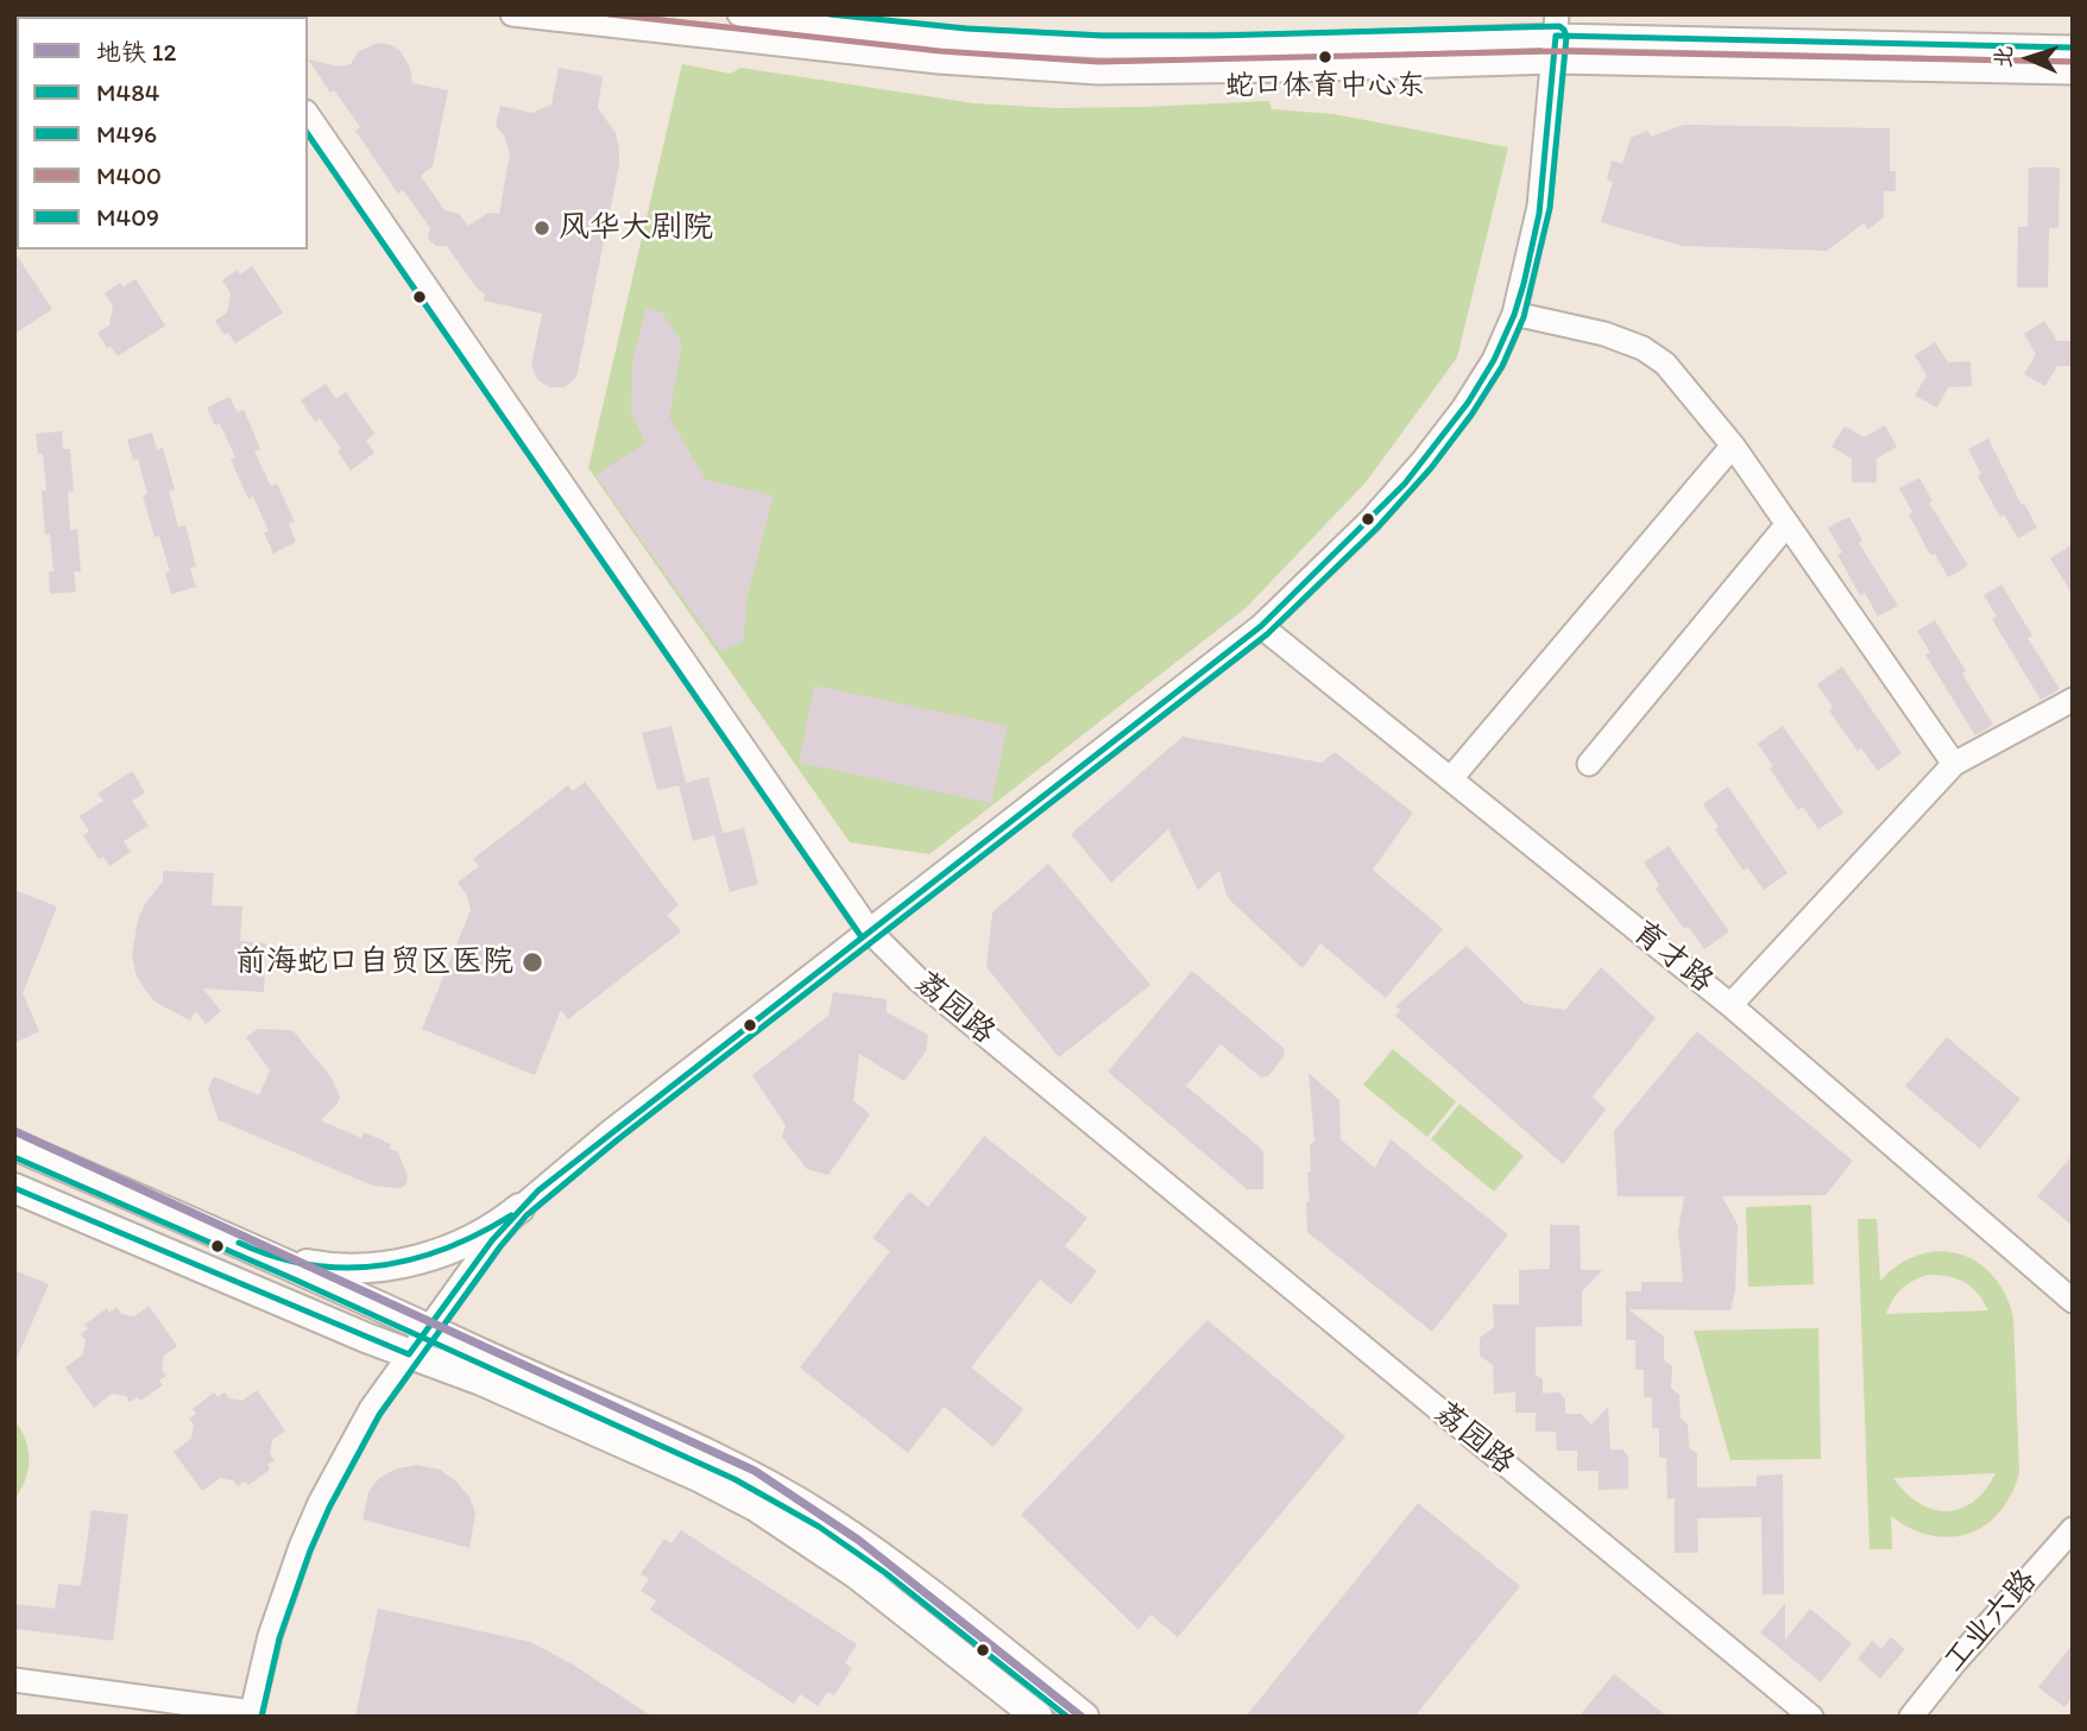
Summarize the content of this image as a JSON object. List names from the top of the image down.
{
  "streets": {
    "street": ["育才路", "荔园路", "工业六路"]
  },
  "places": ["蛇口体育中心东", "风华大剧院", "前海蛇口自贸区医院"],
  "lines": [
    "transit line M496",
    "transit line M400",
    "transit line M484",
    "metro line 12",
    "transit line M409"
  ],
  "legend": [
    "地铁 12",
    "M484",
    "M496",
    "M400",
    "M409"
  ],
  "north": "left"
}
